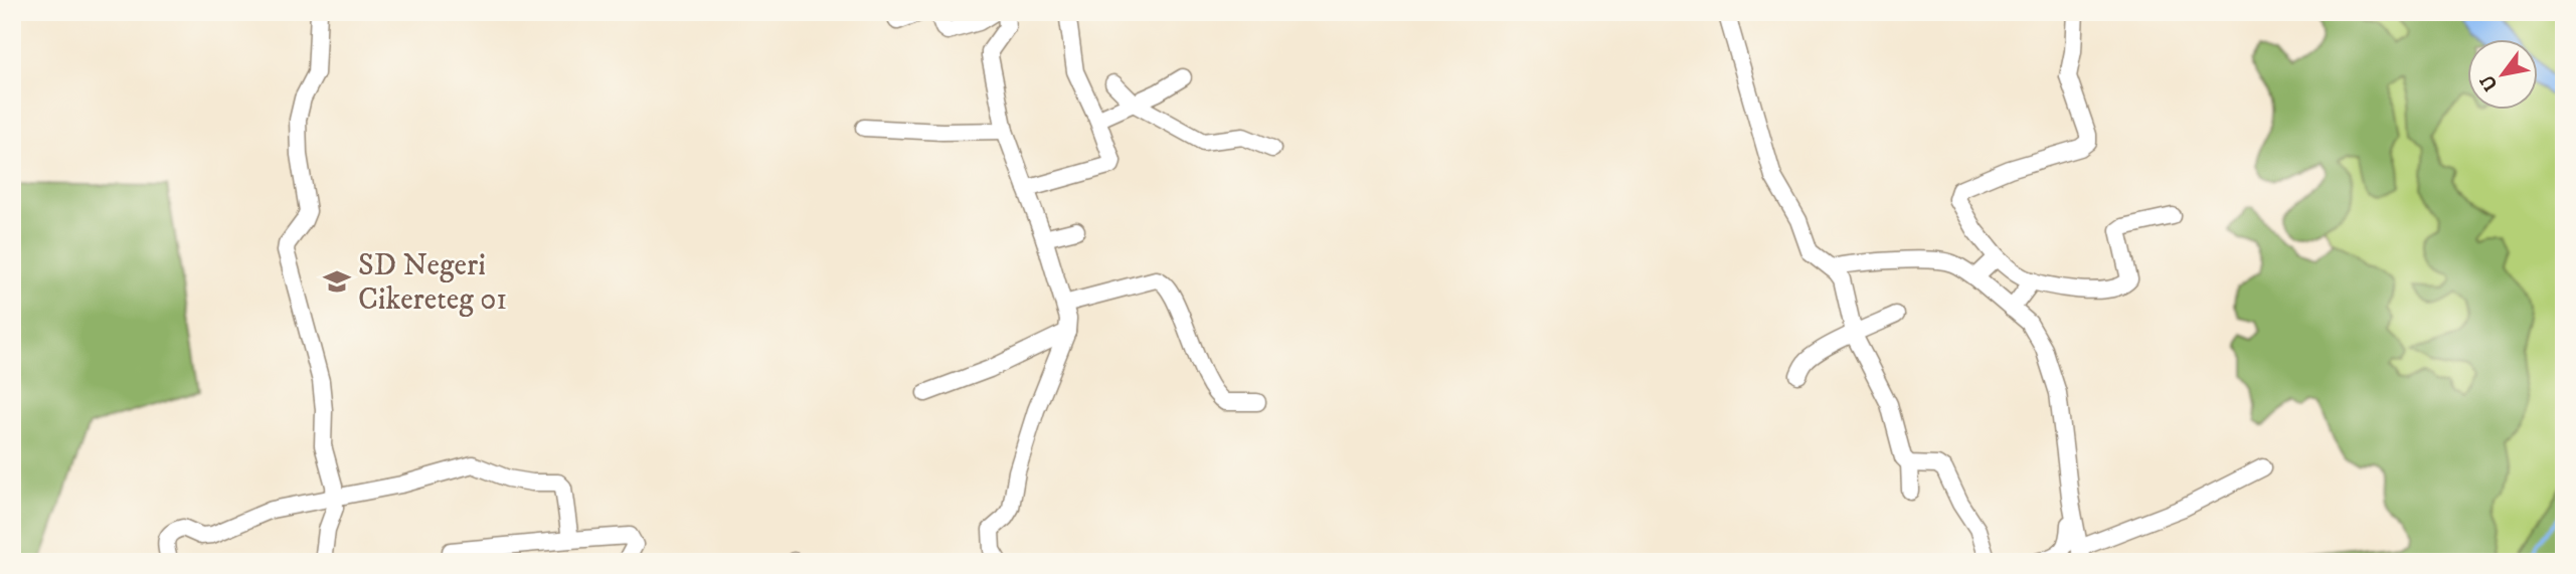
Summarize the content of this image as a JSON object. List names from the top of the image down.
{
  "places": {
    "school or university": ["SD Negeri Cikereteg 01"]
  },
  "north": "bottom left"
}
